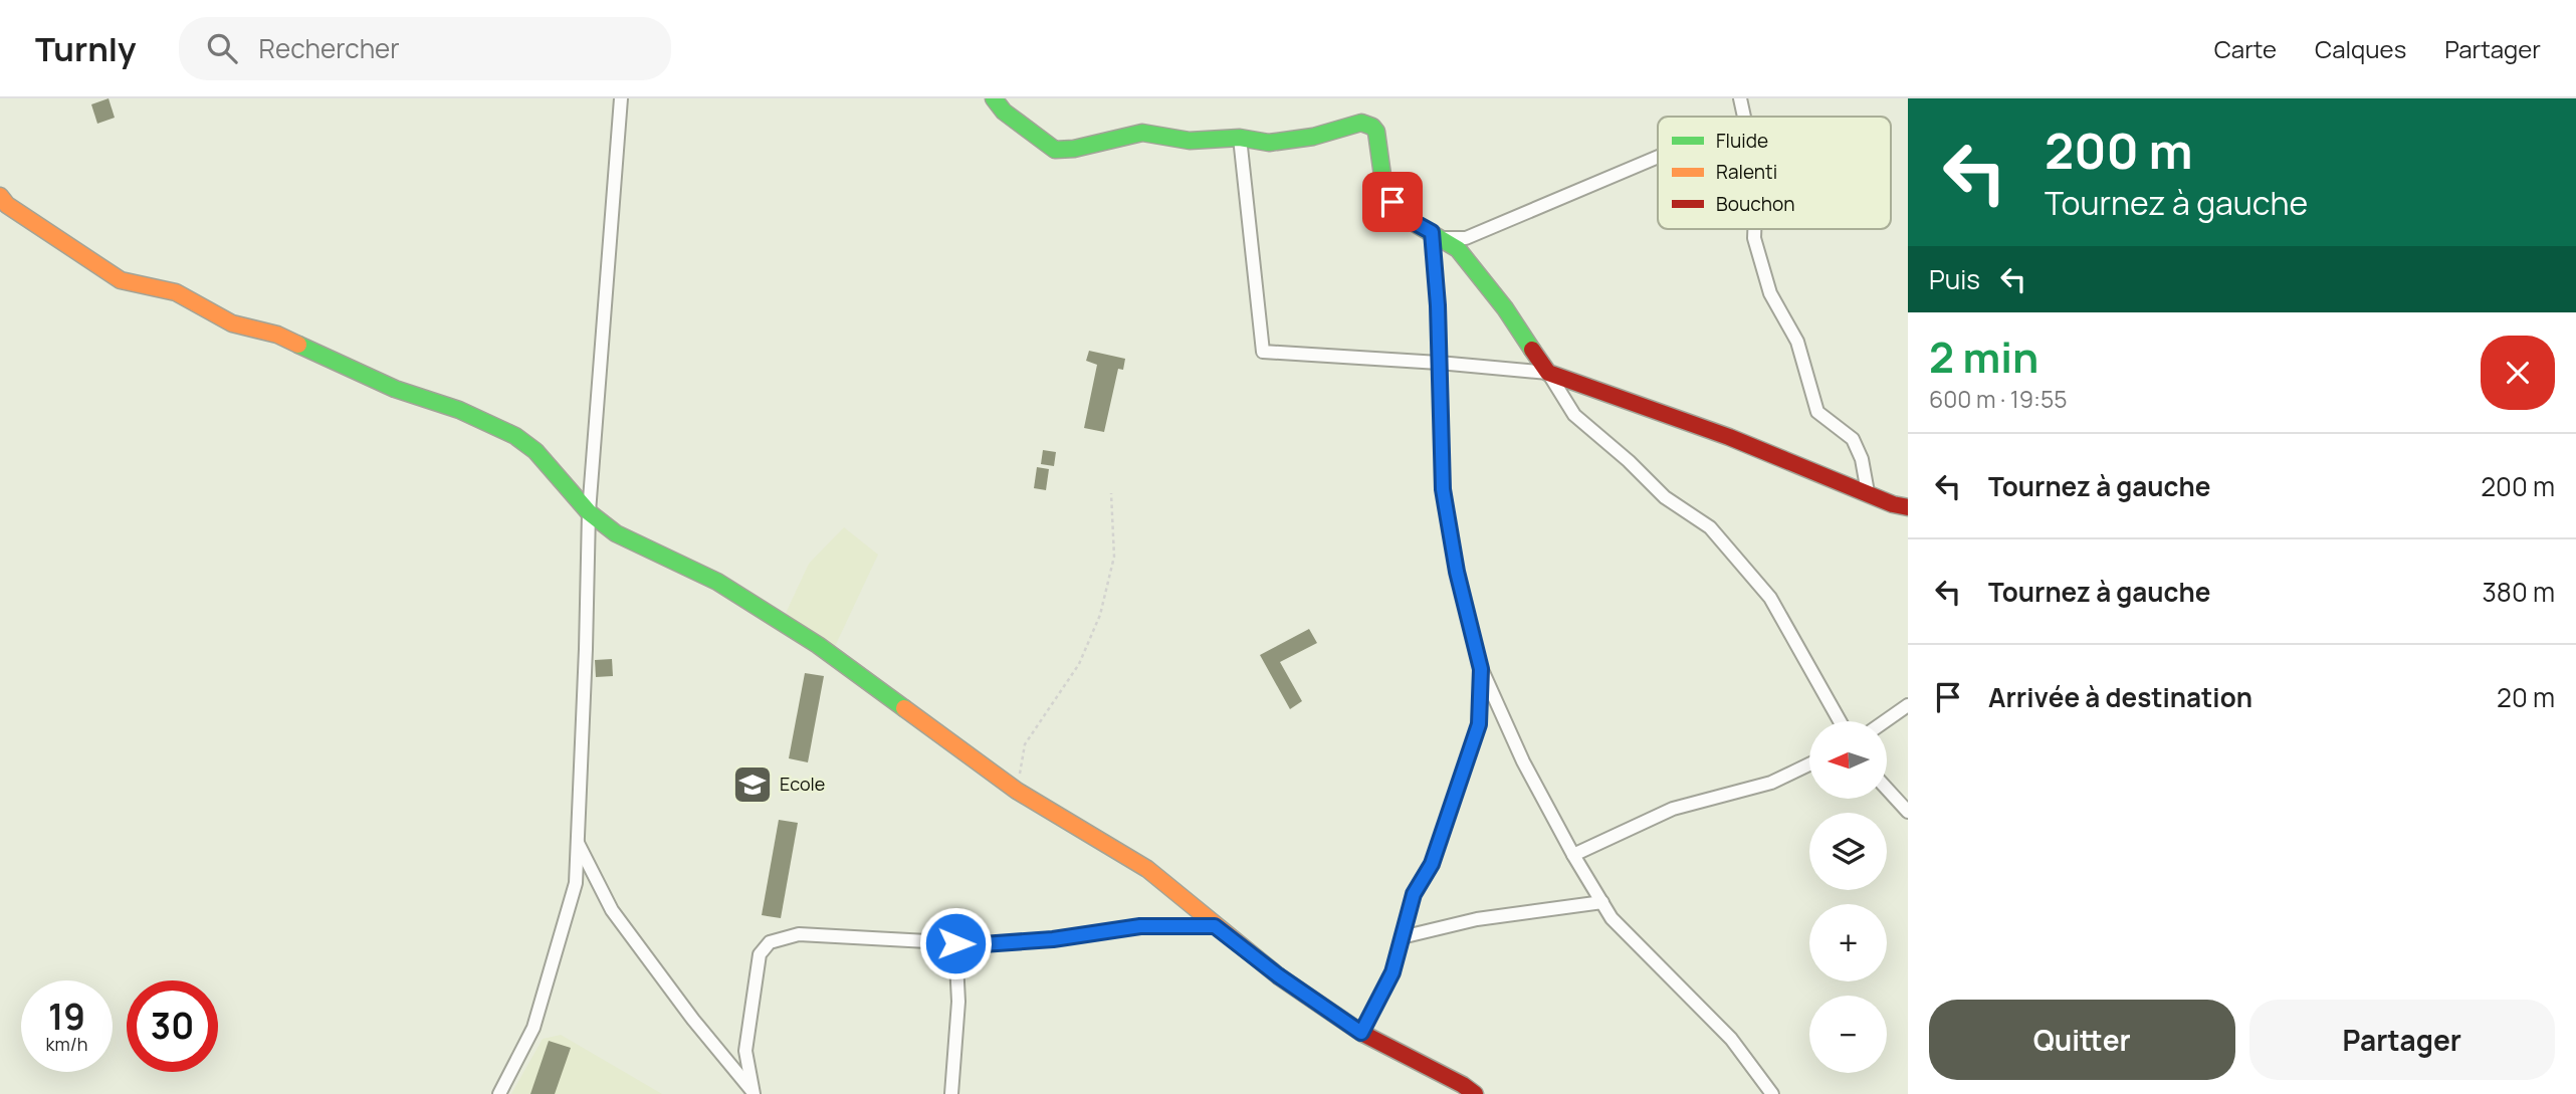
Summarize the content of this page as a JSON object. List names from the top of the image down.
{
  "places": {
    "school or university": ["Ecole"]
  },
  "legend": ["Fluide", "Ralenti", "Bouchon"],
  "north": "left",
  "page": {
    "header": "Turnly",
    "search": "Rechercher",
    "nav": ["Carte", "Calques", "Partager"],
    "turn": ["200 m", "Tournez à gauche"],
    "then": "Puis",
    "heading": ["2 min", "600 m · 19:55"],
    "list": [
      {
        "name": "Tournez à gauche",
        "value": "200 m"
      },
      {
        "name": "Tournez à gauche",
        "value": "380 m"
      },
      {
        "name": "Arrivée à destination",
        "value": "20 m"
      }
    ],
    "map_buttons": ["+", "−"],
    "speed": "19 km/h",
    "limit": "30",
    "buttons": ["Quitter", "Partager"]
  }
}
